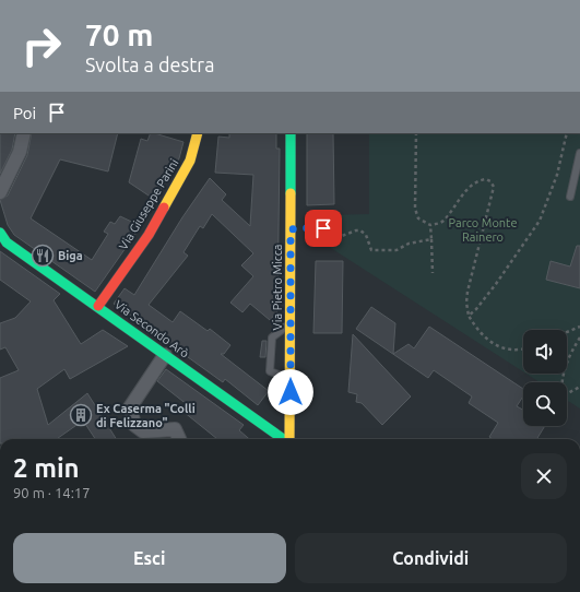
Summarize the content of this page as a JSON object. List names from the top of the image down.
{
  "streets": {
    "street": ["Via Giuseppe Parini", "Via Pietro Micca", "Via Secondo Arò"]
  },
  "crossings": [
    ["Via Giuseppe Parini", "Via Secondo Arò"]
  ],
  "parks": ["Parco Monte Rainero"],
  "places": {
    "restaurant": ["Biga"],
    "building": ["Ex Caserma \"Colli di Felizzano\""]
  },
  "page": {
    "turn": ["70 m", "Svolta a destra"],
    "then": "Poi",
    "heading": ["2 min", "90 m · 14:17"],
    "buttons": ["Esci", "Condividi"]
  }
}
